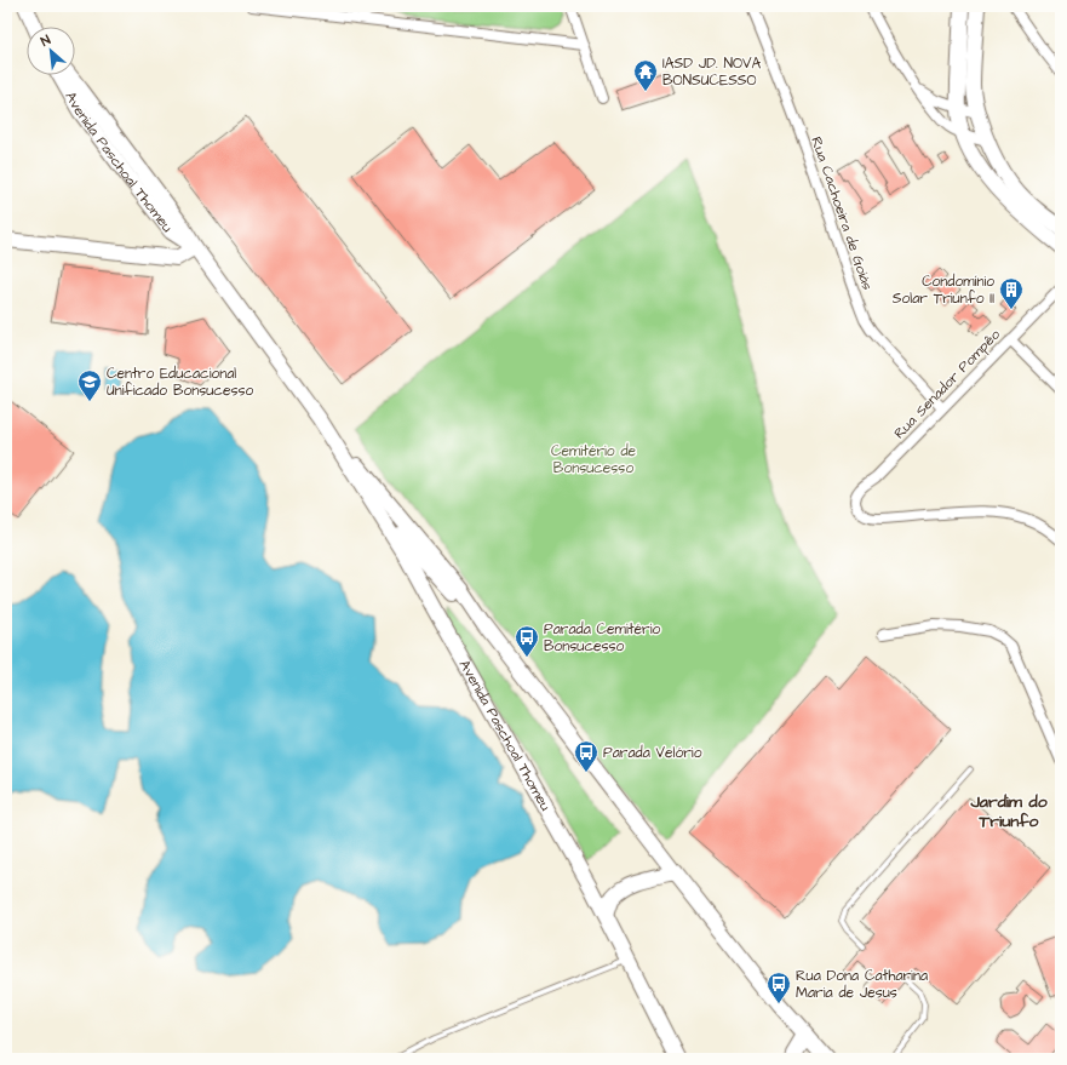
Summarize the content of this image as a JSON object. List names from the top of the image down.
{
  "streets": {
    "main road": ["Avenida Paschoal Thomeu"],
    "street": ["Rua Cachoeira de Goiás", "Rua Senador Pompêo"]
  },
  "crossings": [
    ["Rua Cachoeira de Goiás", "Rua Senador Pompêo"]
  ],
  "districts": ["Jardim do Triunfo"],
  "parks": ["Cemitério de Bonsucesso"],
  "places": {
    "temple": ["IASD JD. NOVA BONSUCESSO"],
    "building": ["Condomínio Solar Triunfo II"],
    "school or university": ["Centro Educacional Unificado Bonsucesso"],
    "bus stop": ["Parada Cemitério Bonsucesso", "Parada Velório", "Rua Dona Catharina Maria de Jesus"]
  },
  "north": "top left"
}
